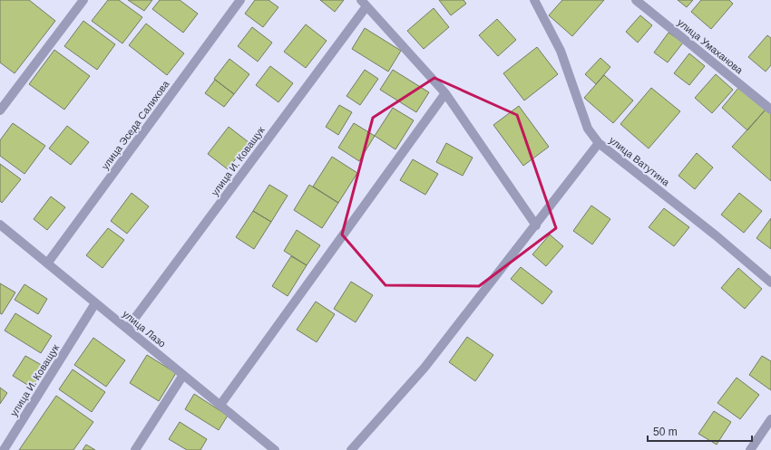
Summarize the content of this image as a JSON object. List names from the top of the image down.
{
  "streets": {
    "street": [
      "улица Умаханова",
      "улица Эседа Салихова",
      "улица И. Коващук",
      "улица Ватутина",
      "улица Лазо"
    ]
  },
  "crossings": [
    ["улица Эседа Салихова", "улица Лазо"],
    ["улица И. Коващук", "улица Лазо"]
  ],
  "scale_bar": "50 m"
}
